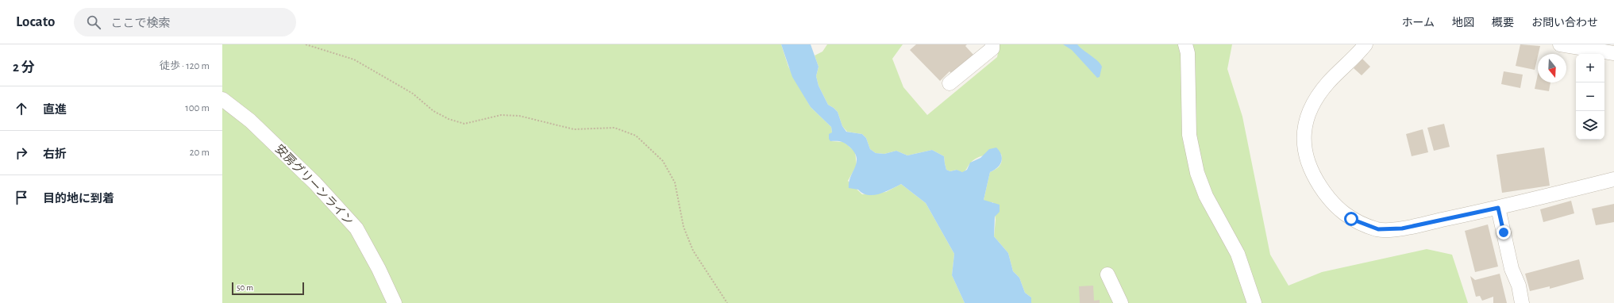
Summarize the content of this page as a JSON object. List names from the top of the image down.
{
  "streets": {
    "street": ["安房グリーンライン"]
  },
  "scale_bar": "50 m",
  "north": "bottom",
  "page": {
    "header": "Locato",
    "search": "ここで検索",
    "nav": [
      "ホーム",
      "地図",
      "概要",
      "お問い合わせ"
    ],
    "heading": ["2 分", "徒歩 · 120 m"],
    "map_buttons": ["+", "−"],
    "list": [
      ["直進", "100 m"],
      ["右折", "20 m"],
      "目的地に到着"
    ],
    "scale": "50 m"
  }
}
